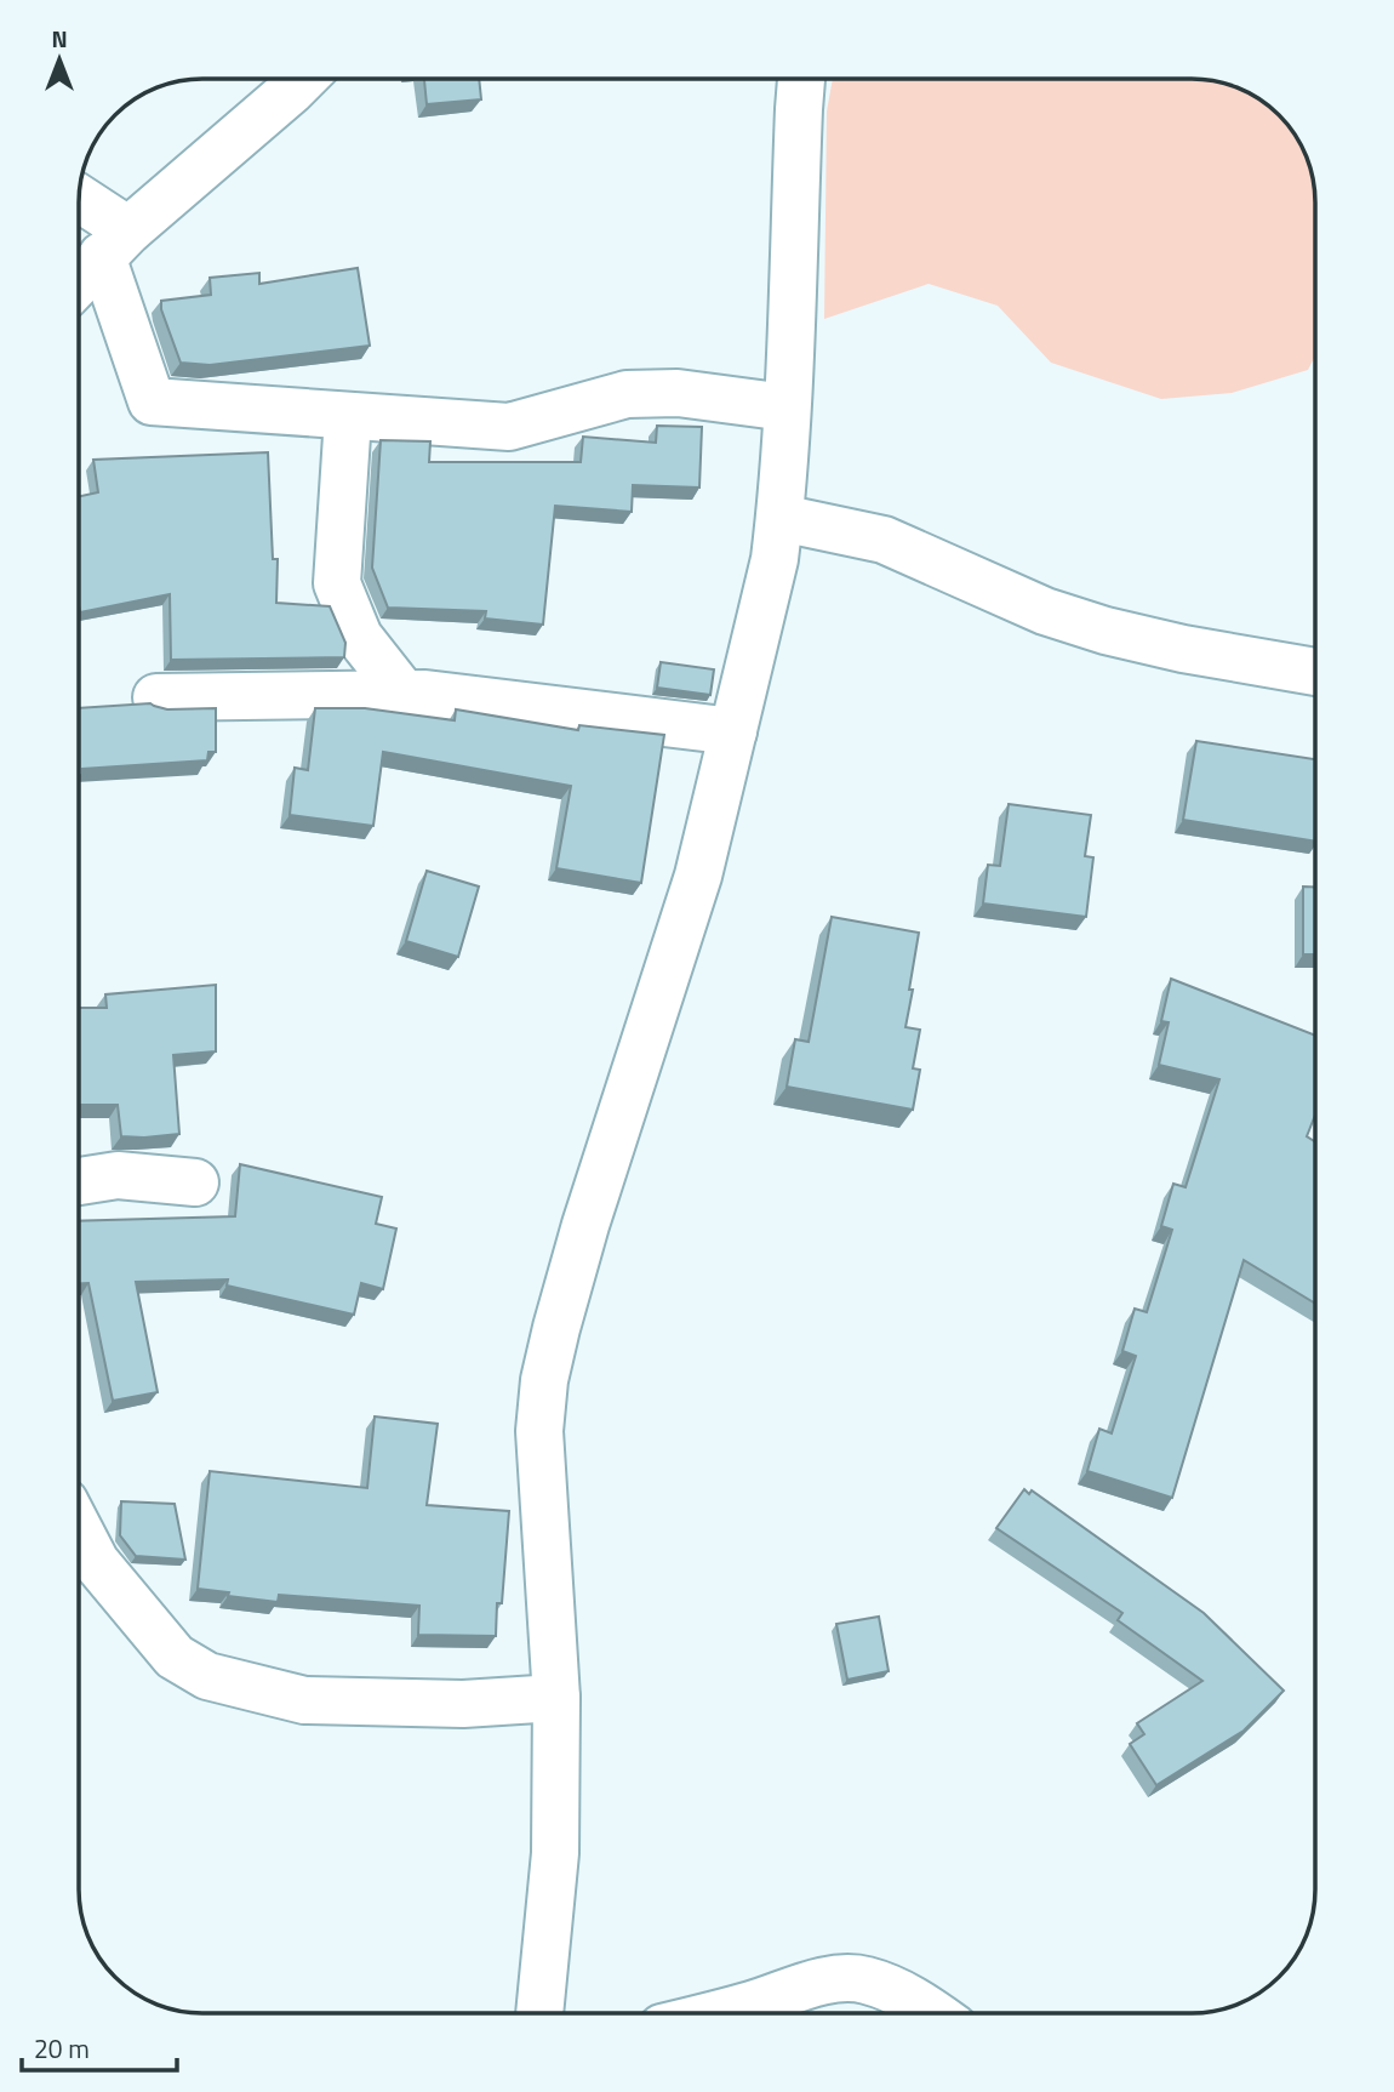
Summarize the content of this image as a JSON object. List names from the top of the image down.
{
  "scale_bar": "20 m",
  "north": "top"
}
